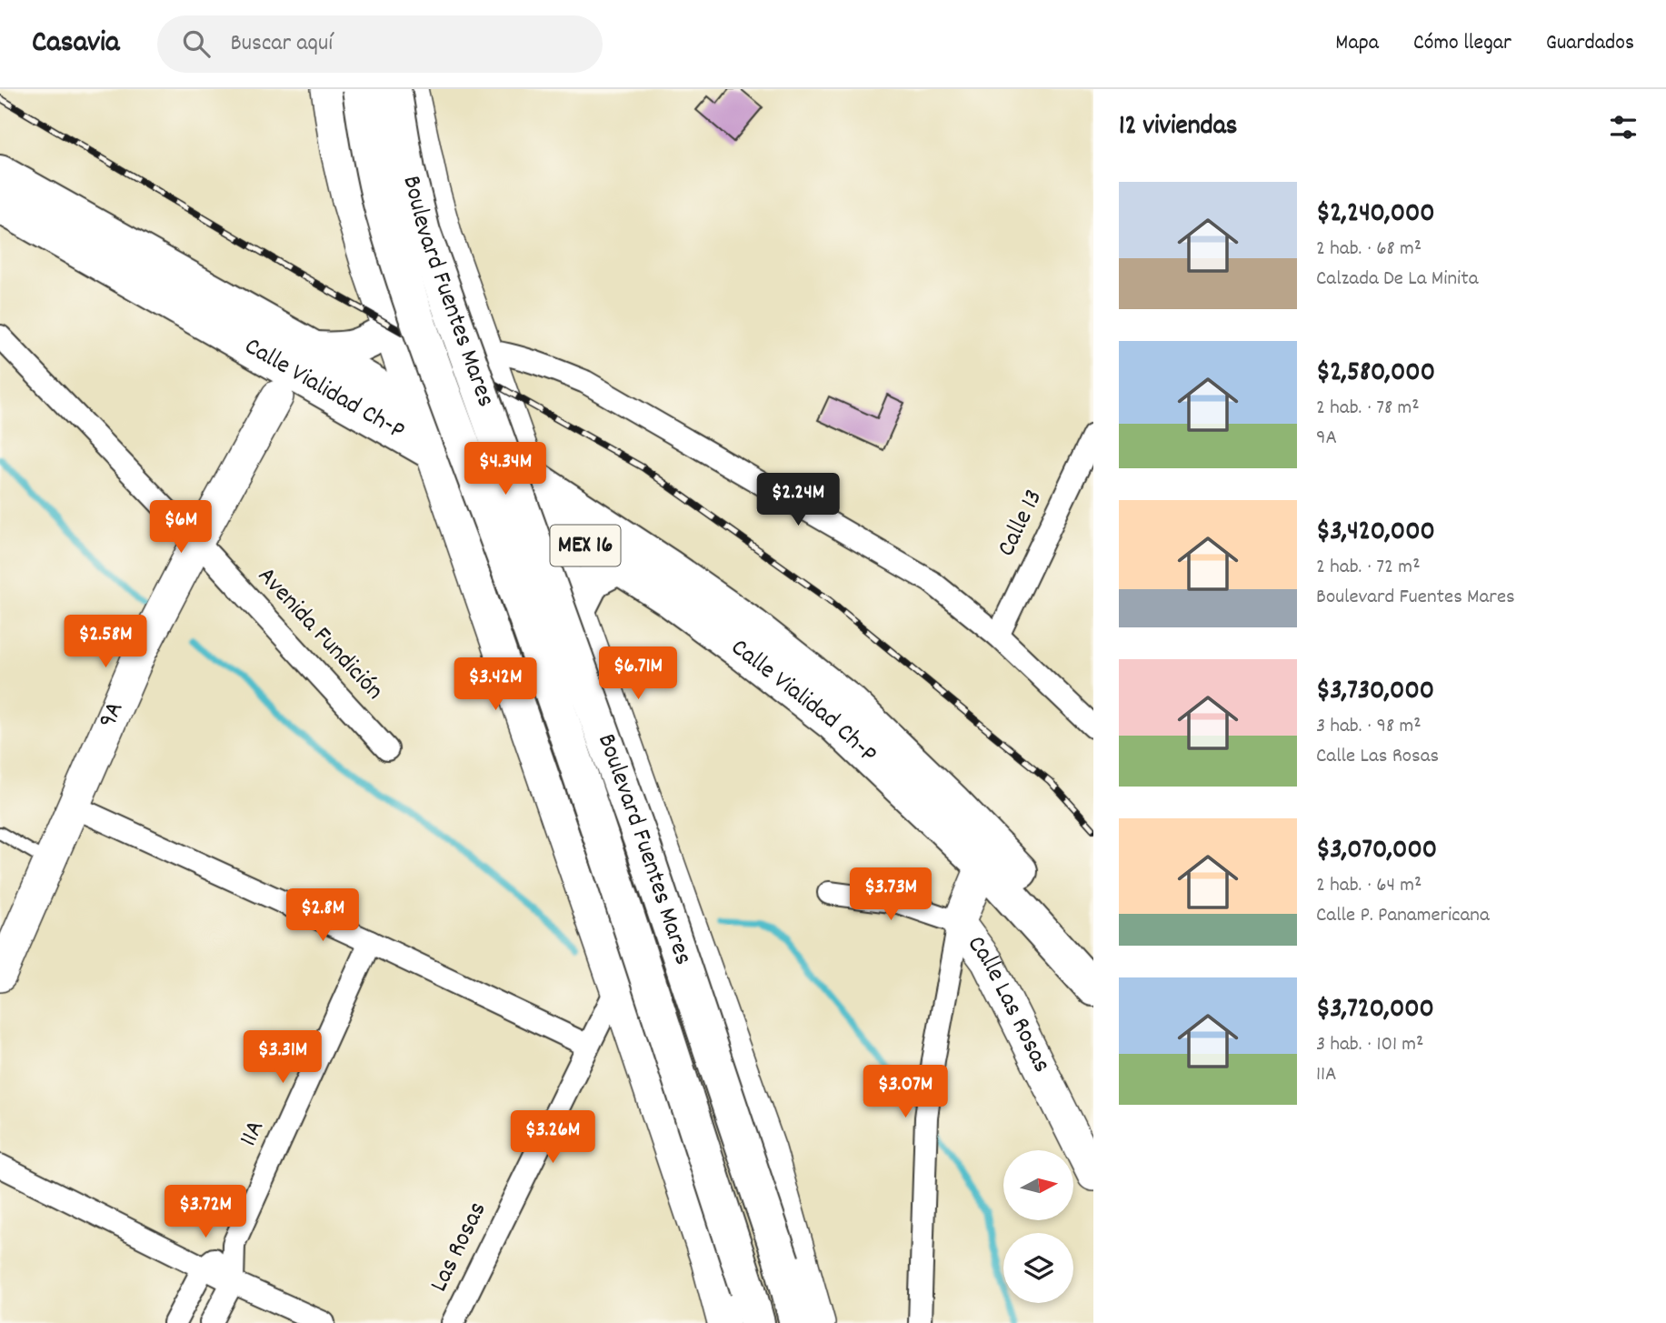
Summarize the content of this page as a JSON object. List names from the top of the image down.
{
  "streets": {
    "main road": ["Boulevard Fuentes Mares", "Calle Vialidad Ch-P", "MEX 16"],
    "street": [
      "Calle 13",
      "Avenida Fundición",
      "9A",
      "Calle Las Rosas",
      "11A",
      "Las Rosas"
    ]
  },
  "crossings": [
    ["Avenida Fundición", "9A"]
  ],
  "north": "right",
  "page": {
    "header": "Casavia",
    "search": "Buscar aquí",
    "nav": ["Mapa", "Cómo llegar", "Guardados"],
    "heading": "12 viviendas",
    "list": [
      {
        "name": "$2,240,000",
        "note": "2 hab. · 68 m² · Calzada De La Minita"
      },
      {
        "name": "$2,580,000",
        "note": "2 hab. · 78 m² · 9A"
      },
      {
        "name": "$3,420,000",
        "note": "2 hab. · 72 m² · Boulevard Fuentes Mares"
      },
      {
        "name": "$3,730,000",
        "note": "3 hab. · 98 m² · Calle Las Rosas"
      },
      {
        "name": "$3,070,000",
        "note": "2 hab. · 64 m² · Calle P. Panamericana"
      },
      {
        "name": "$3,720,000",
        "note": "3 hab. · 101 m² · 11A"
      }
    ],
    "price": [
      "$4.34M",
      "$2.24M",
      "$6M",
      "$2.58M",
      "$6.71M",
      "$3.42M",
      "$3.73M",
      "$2.8M",
      "$3.31M",
      "$3.07M",
      "$3.26M",
      "$3.72M"
    ]
  }
}
